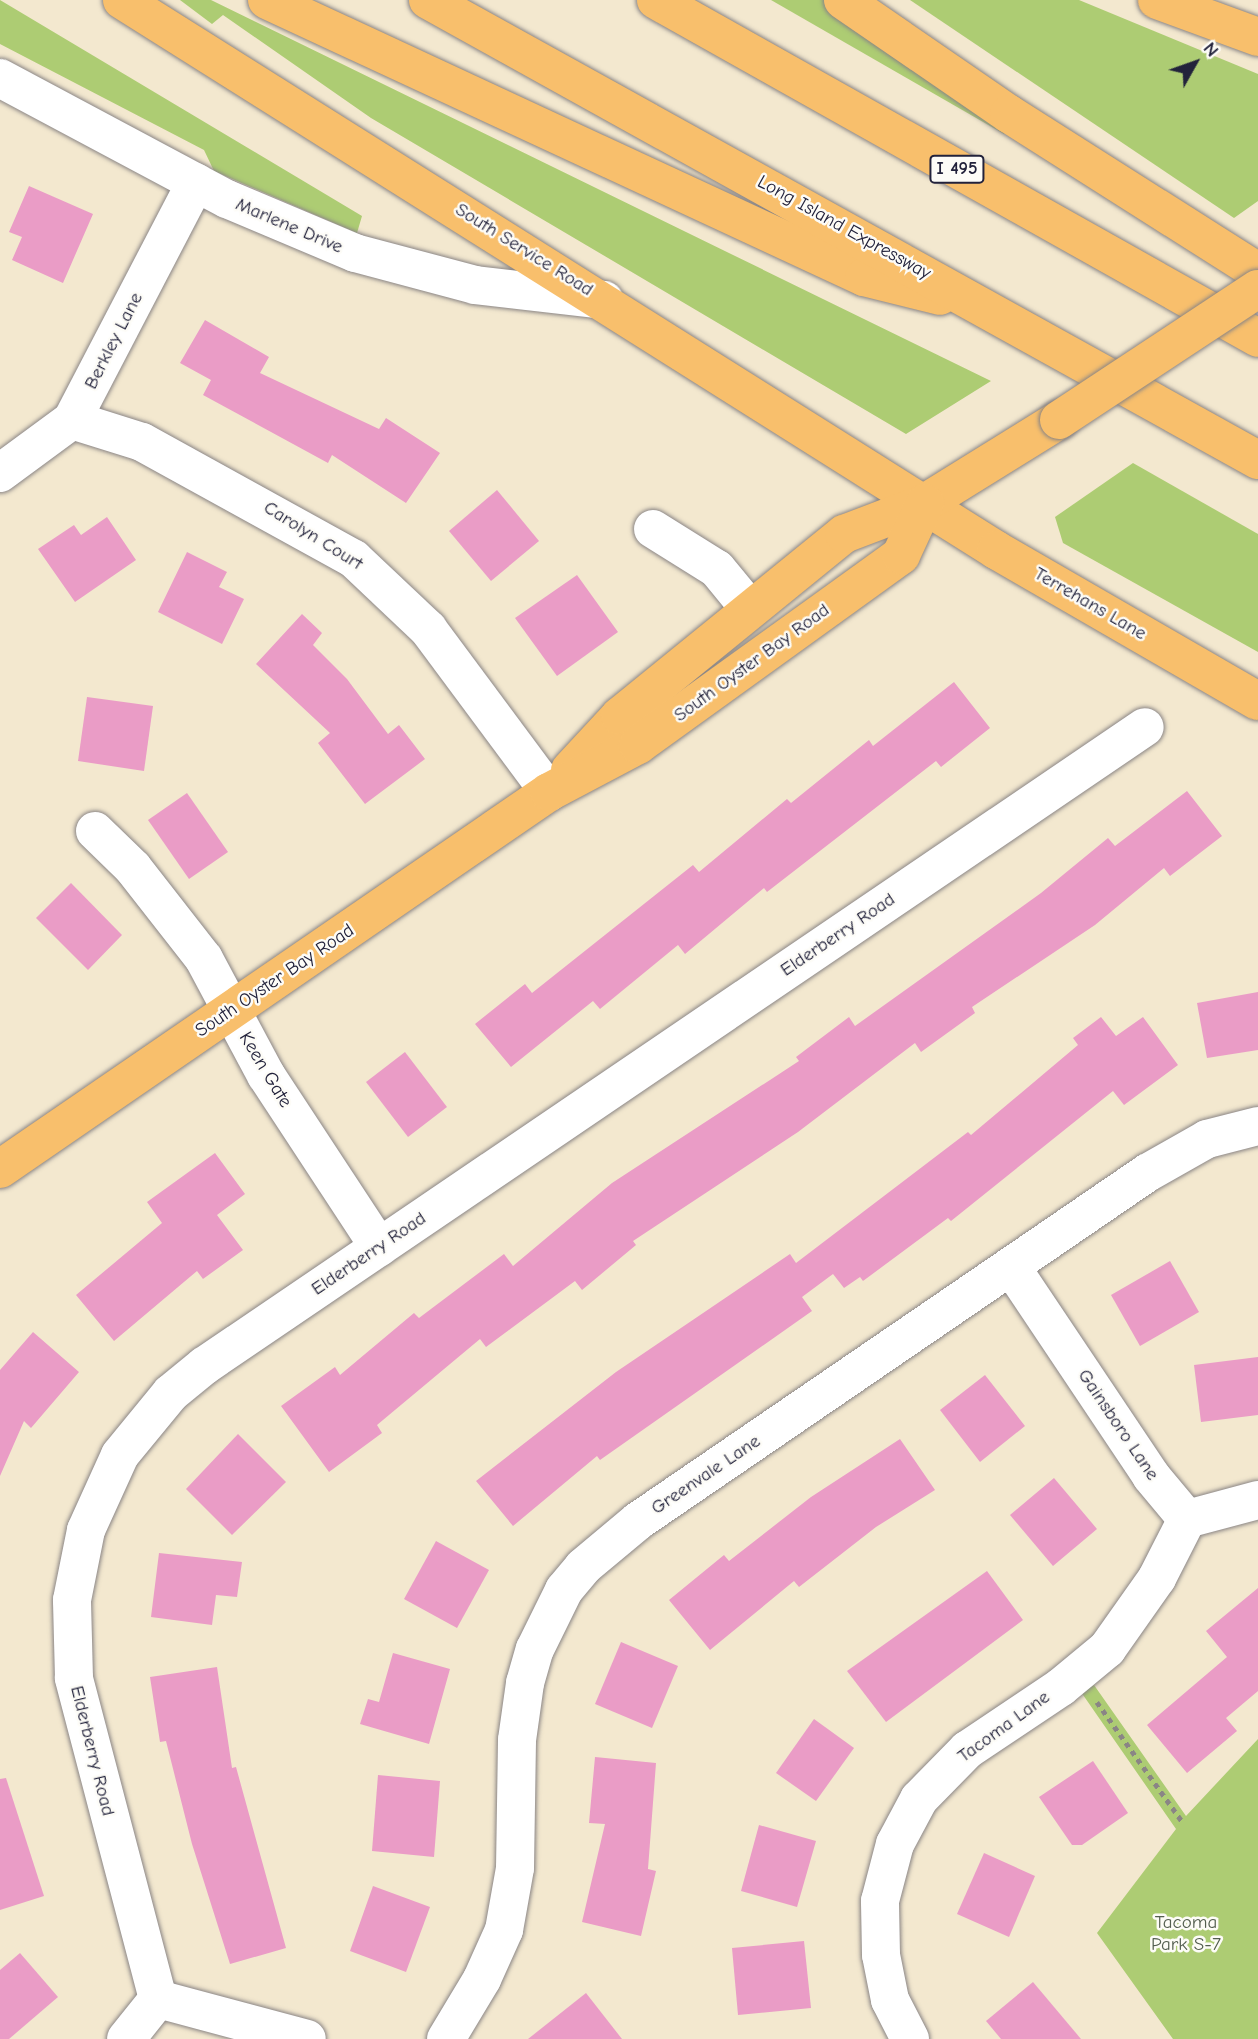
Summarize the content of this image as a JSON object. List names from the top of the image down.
{
  "streets": {
    "main road": [
      "I 495",
      "Long Island Expressway",
      "South Service Road",
      "Terrehans Lane",
      "South Oyster Bay Road"
    ],
    "street": [
      "Marlene Drive",
      "Berkley Lane",
      "Carolyn Court",
      "Elderberry Road",
      "Keen Gate",
      "Gainsboro Lane",
      "Greenvale Lane",
      "Tacoma Lane"
    ]
  },
  "crossings": [
    ["Marlene Drive", "South Service Road"],
    ["Marlene Drive", "Berkley Lane"],
    ["South Service Road", "Terrehans Lane"],
    ["South Service Road", "South Oyster Bay Road"],
    ["Berkley Lane", "Carolyn Court"],
    ["Carolyn Court", "South Oyster Bay Road"],
    ["Terrehans Lane", "South Oyster Bay Road"],
    ["South Oyster Bay Road", "Keen Gate"],
    ["Elderberry Road", "Keen Gate"],
    ["Gainsboro Lane", "Greenvale Lane"],
    ["Gainsboro Lane", "Tacoma Lane"]
  ],
  "parks": ["Tacoma Park S-7"],
  "north": "top right"
}
